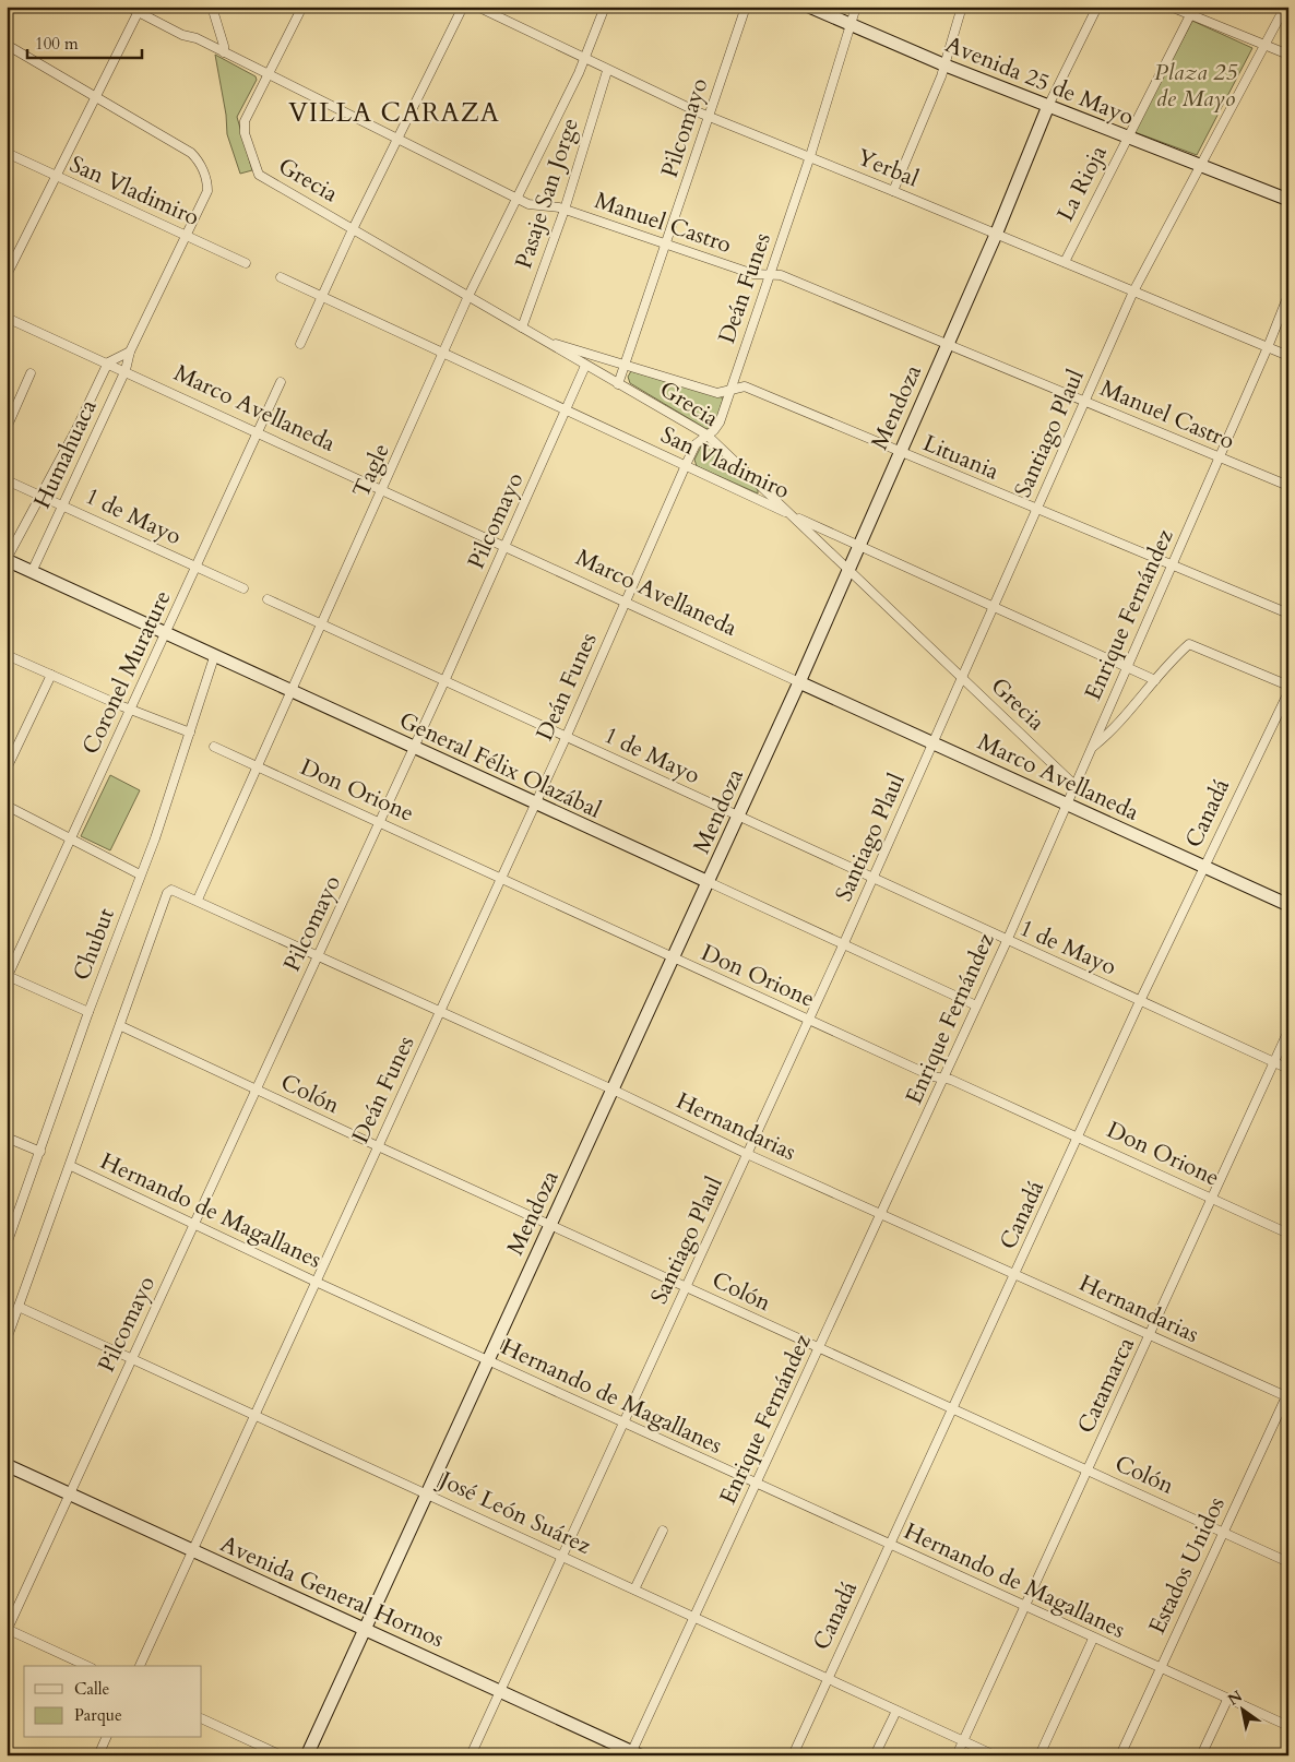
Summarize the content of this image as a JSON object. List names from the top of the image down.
{
  "streets": {
    "street": [
      "Avenida 25 de Mayo",
      "Pilcomayo",
      "Yerbal",
      "Grecia",
      "La Rioja",
      "San Vladimiro",
      "Pasaje San Jorge",
      "Manuel Castro",
      "Deán Funes",
      "Mendoza",
      "Marco Avellaneda",
      "Santiago Plaul",
      "Humahuaca",
      "Lituania",
      "Tagle",
      "1 de Mayo",
      "Enrique Fernández",
      "Coronel Murature",
      "General Félix Olazábal",
      "Don Orione",
      "Canadá",
      "Chubut",
      "Colón",
      "Hernandarias",
      "Hernando de Magallanes",
      "Catamarca",
      "José León Suárez",
      "Estados Unidos",
      "Avenida General Hornos"
    ]
  },
  "crossings": [
    ["Avenida 25 de Mayo", "La Rioja"],
    ["Avenida 25 de Mayo", "Deán Funes"],
    ["Avenida 25 de Mayo", "Mendoza"],
    ["Avenida 25 de Mayo", "Santiago Plaul"],
    ["Pilcomayo", "Yerbal"],
    ["Pilcomayo", "Grecia"],
    ["Pilcomayo", "San Vladimiro"],
    ["Pilcomayo", "Manuel Castro"],
    ["Pilcomayo", "Marco Avellaneda"],
    ["Pilcomayo", "Lituania"],
    ["Pilcomayo", "1 de Mayo"],
    ["Pilcomayo", "General Félix Olazábal"],
    ["Pilcomayo", "Don Orione"],
    ["Pilcomayo", "Colón"],
    ["Pilcomayo", "Hernandarias"],
    ["Pilcomayo", "Hernando de Magallanes"],
    ["Pilcomayo", "José León Suárez"],
    ["Pilcomayo", "Avenida General Hornos"],
    ["Yerbal", "La Rioja"],
    ["Yerbal", "Pasaje San Jorge"],
    ["Yerbal", "Deán Funes"],
    ["Yerbal", "Mendoza"],
    ["Yerbal", "Santiago Plaul"],
    ["Yerbal", "Tagle"],
    ["Yerbal", "Enrique Fernández"],
    ["Grecia", "San Vladimiro"],
    ["Grecia", "Pasaje San Jorge"],
    ["Grecia", "Manuel Castro"],
    ["Grecia", "Deán Funes"],
    ["Grecia", "Mendoza"],
    ["Grecia", "Santiago Plaul"],
    ["Grecia", "Lituania"],
    ["Grecia", "Tagle"],
    ["Grecia", "Enrique Fernández"],
    ["San Vladimiro", "Deán Funes"],
    ["San Vladimiro", "Mendoza"],
    ["San Vladimiro", "Santiago Plaul"],
    ["San Vladimiro", "Humahuaca"],
    ["San Vladimiro", "Tagle"],
    ["San Vladimiro", "Enrique Fernández"],
    ["Pasaje San Jorge", "Manuel Castro"],
    ["Manuel Castro", "Deán Funes"],
    ["Manuel Castro", "Mendoza"],
    ["Manuel Castro", "Santiago Plaul"],
    ["Manuel Castro", "Tagle"],
    ["Manuel Castro", "Enrique Fernández"],
    ["Deán Funes", "Marco Avellaneda"],
    ["Deán Funes", "Lituania"],
    ["Deán Funes", "1 de Mayo"],
    ["Deán Funes", "General Félix Olazábal"],
    ["Deán Funes", "Don Orione"],
    ["Deán Funes", "Colón"],
    ["Deán Funes", "Hernandarias"],
    ["Deán Funes", "Hernando de Magallanes"],
    ["Deán Funes", "José León Suárez"],
    ["Deán Funes", "Avenida General Hornos"],
    ["Mendoza", "Marco Avellaneda"],
    ["Mendoza", "Lituania"],
    ["Mendoza", "1 de Mayo"],
    ["Mendoza", "General Félix Olazábal"],
    ["Mendoza", "Don Orione"],
    ["Mendoza", "Colón"],
    ["Mendoza", "Hernandarias"],
    ["Mendoza", "Hernando de Magallanes"],
    ["Mendoza", "José León Suárez"],
    ["Mendoza", "Avenida General Hornos"],
    ["Marco Avellaneda", "Santiago Plaul"],
    ["Marco Avellaneda", "Humahuaca"],
    ["Marco Avellaneda", "Tagle"],
    ["Marco Avellaneda", "Enrique Fernández"],
    ["Marco Avellaneda", "Coronel Murature"],
    ["Marco Avellaneda", "Canadá"],
    ["Santiago Plaul", "Lituania"],
    ["Santiago Plaul", "1 de Mayo"],
    ["Santiago Plaul", "General Félix Olazábal"],
    ["Santiago Plaul", "Don Orione"],
    ["Santiago Plaul", "Colón"],
    ["Santiago Plaul", "Hernandarias"],
    ["Santiago Plaul", "Hernando de Magallanes"],
    ["Santiago Plaul", "José León Suárez"],
    ["Santiago Plaul", "Avenida General Hornos"],
    ["Humahuaca", "1 de Mayo"],
    ["Humahuaca", "General Félix Olazábal"],
    ["Lituania", "Enrique Fernández"],
    ["Tagle", "1 de Mayo"],
    ["Tagle", "General Félix Olazábal"],
    ["Tagle", "Don Orione"],
    ["Tagle", "Hernandarias"],
    ["1 de Mayo", "Enrique Fernández"],
    ["1 de Mayo", "Coronel Murature"],
    ["1 de Mayo", "Canadá"],
    ["1 de Mayo", "Catamarca"],
    ["Enrique Fernández", "General Félix Olazábal"],
    ["Enrique Fernández", "Don Orione"],
    ["Enrique Fernández", "Colón"],
    ["Enrique Fernández", "Hernandarias"],
    ["Enrique Fernández", "Hernando de Magallanes"],
    ["Enrique Fernández", "José León Suárez"],
    ["Enrique Fernández", "Avenida General Hornos"],
    ["Coronel Murature", "General Félix Olazábal"],
    ["General Félix Olazábal", "Chubut"],
    ["Don Orione", "Canadá"],
    ["Don Orione", "Catamarca"],
    ["Canadá", "Colón"],
    ["Canadá", "Hernandarias"],
    ["Canadá", "Hernando de Magallanes"],
    ["Canadá", "José León Suárez"],
    ["Colón", "Hernandarias"],
    ["Colón", "Catamarca"],
    ["Colón", "Estados Unidos"],
    ["Hernandarias", "Catamarca"],
    ["Hernandarias", "Estados Unidos"],
    ["Hernando de Magallanes", "Catamarca"],
    ["Hernando de Magallanes", "Estados Unidos"],
    ["Catamarca", "José León Suárez"]
  ],
  "districts": ["VILLA CARAZA"],
  "parks": ["Plaza 25 de Mayo"],
  "legend": ["Calle", "Parque"],
  "scale_bar": "100 m",
  "north": "top left"
}
